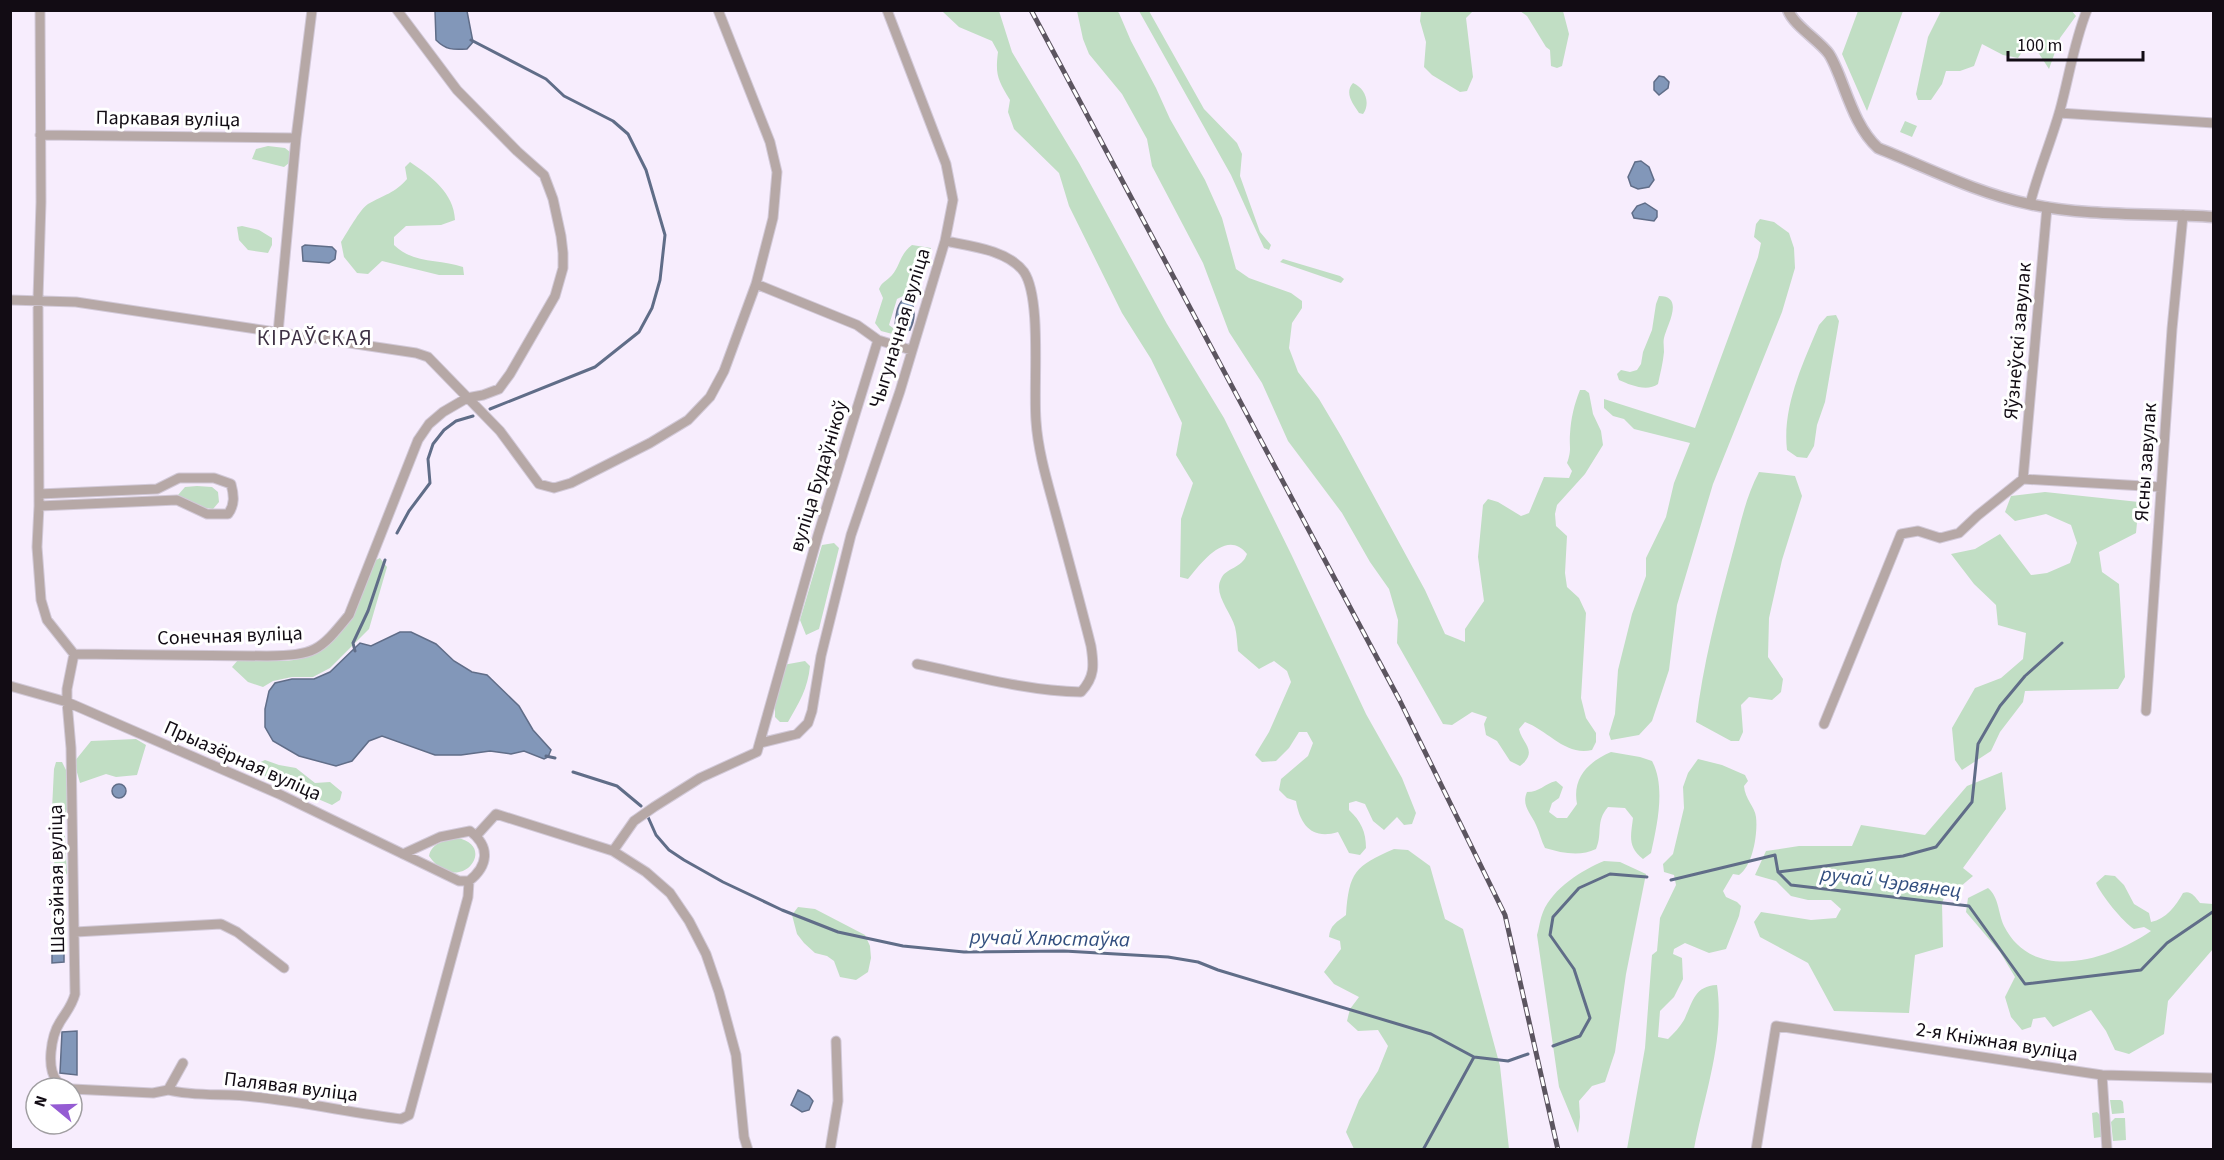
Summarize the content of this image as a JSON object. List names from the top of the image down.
{
  "streets": {
    "street": [
      "Паркавая вуліца",
      "Чыгуначная вуліца",
      "Яўзнеўскі завулак",
      "Ясны завулак",
      "вуліца Будаўнікоў",
      "Сонечная вуліца",
      "Прыазёрная вуліца",
      "Шасэйная вуліца",
      "2-я Кніжная вуліца",
      "Палявая вуліца"
    ]
  },
  "crossings": [
    ["Чыгуначная вуліца", "вуліца Будаўнікоў"],
    ["Сонечная вуліца", "Шасэйная вуліца"],
    ["Прыазёрная вуліца", "Шасэйная вуліца"],
    ["Прыазёрная вуліца", "Палявая вуліца"],
    ["Шасэйная вуліца", "Палявая вуліца"]
  ],
  "districts": ["КІРАЎСКАЯ"],
  "water": ["ручай Чэрвянец", "ручай Хлюстаўка"],
  "scale_bar": "100 m",
  "north": "left"
}
